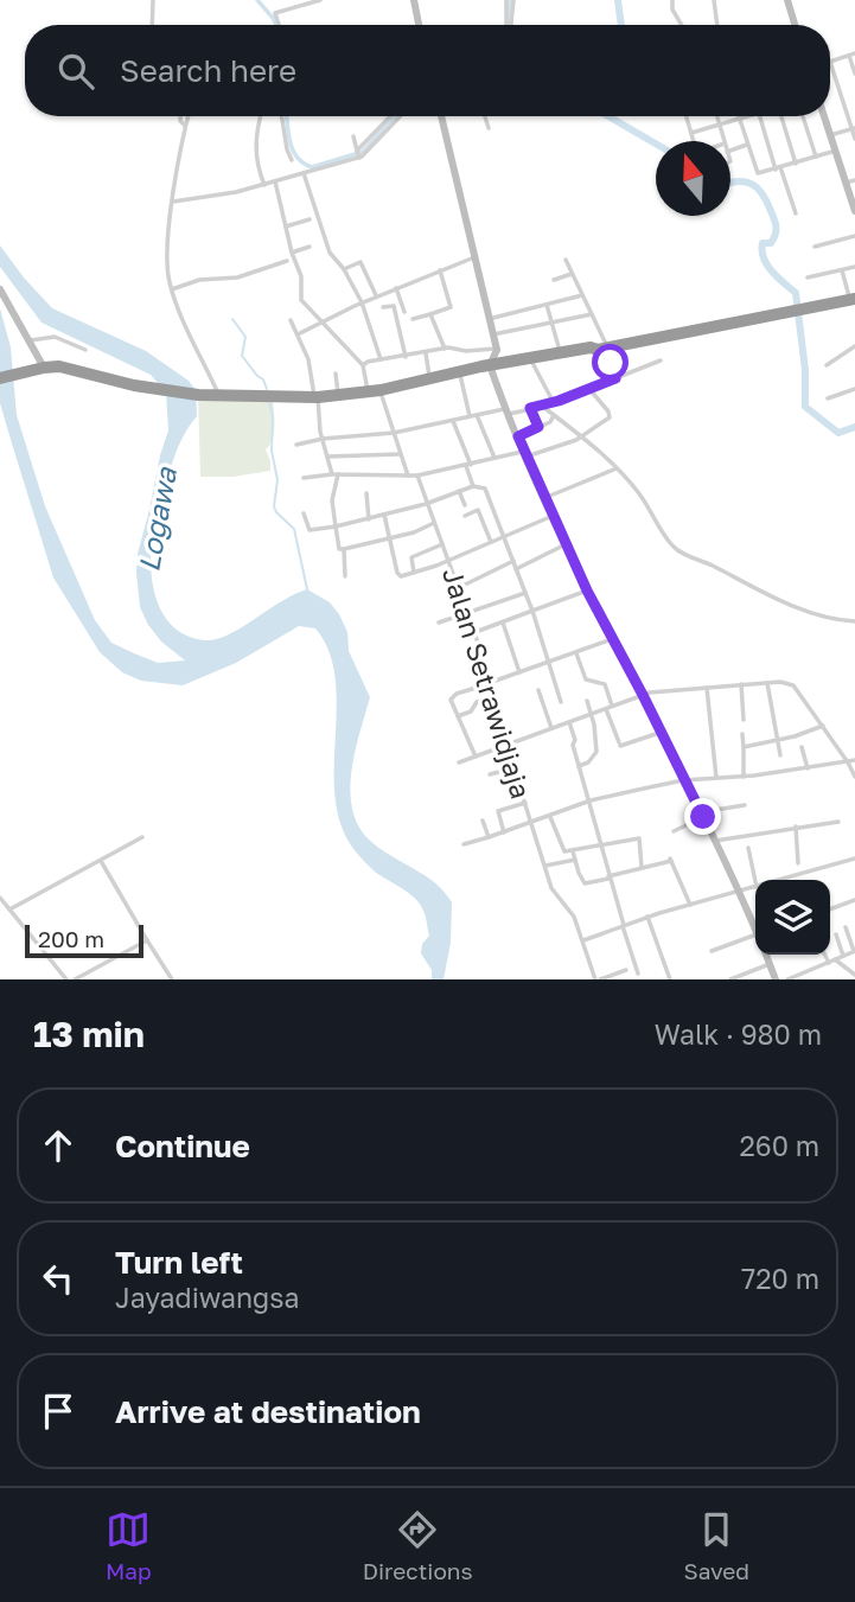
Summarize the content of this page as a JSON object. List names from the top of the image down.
{
  "streets": {
    "street": ["Jalan Setrawidjaja"]
  },
  "water": ["Logawa"],
  "scale_bar": "200 m",
  "north": "top",
  "page": {
    "search": "Search here",
    "scale": "200 m",
    "heading": ["13 min", "Walk · 980 m"],
    "list": [
      ["Continue", "260 m"],
      ["Turn left", "Jayadiwangsa", "720 m"],
      "Arrive at destination"
    ],
    "nav": ["Map", "Directions", "Saved"]
  }
}
